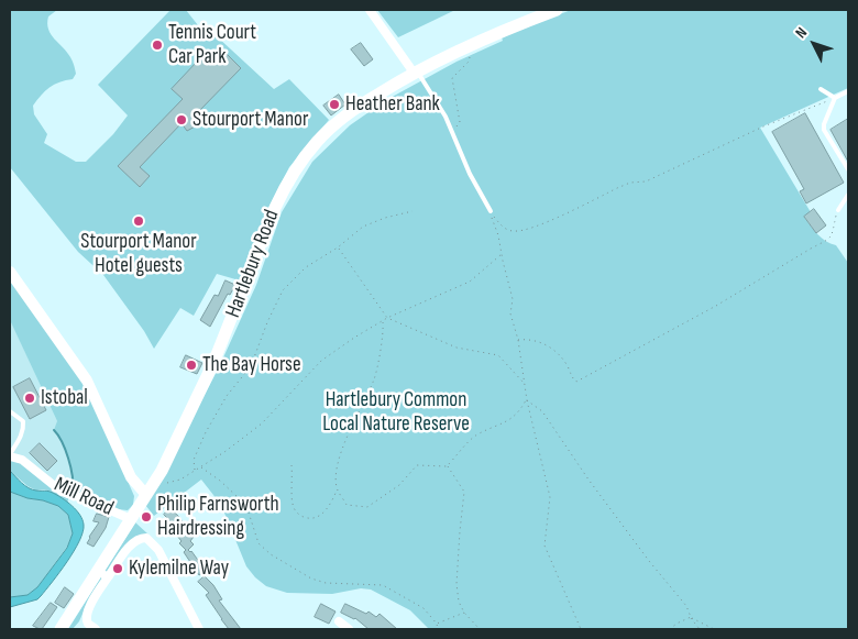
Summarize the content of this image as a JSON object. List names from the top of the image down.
{
  "streets": {
    "main road": ["Hartlebury Road"],
    "street": ["Mill Road"]
  },
  "crossings": [
    ["Hartlebury Road", "Mill Road"]
  ],
  "parks": ["Hartlebury Common Local Nature Reserve"],
  "places": [
    "Tennis Court Car Park",
    "Heather Bank",
    "Stourport Manor",
    "Stourport Manor Hotel guests",
    "The Bay Horse",
    "Istobal",
    "Philip Farnsworth Hairdressing",
    "Kylemilne Way"
  ],
  "north": "top left"
}
